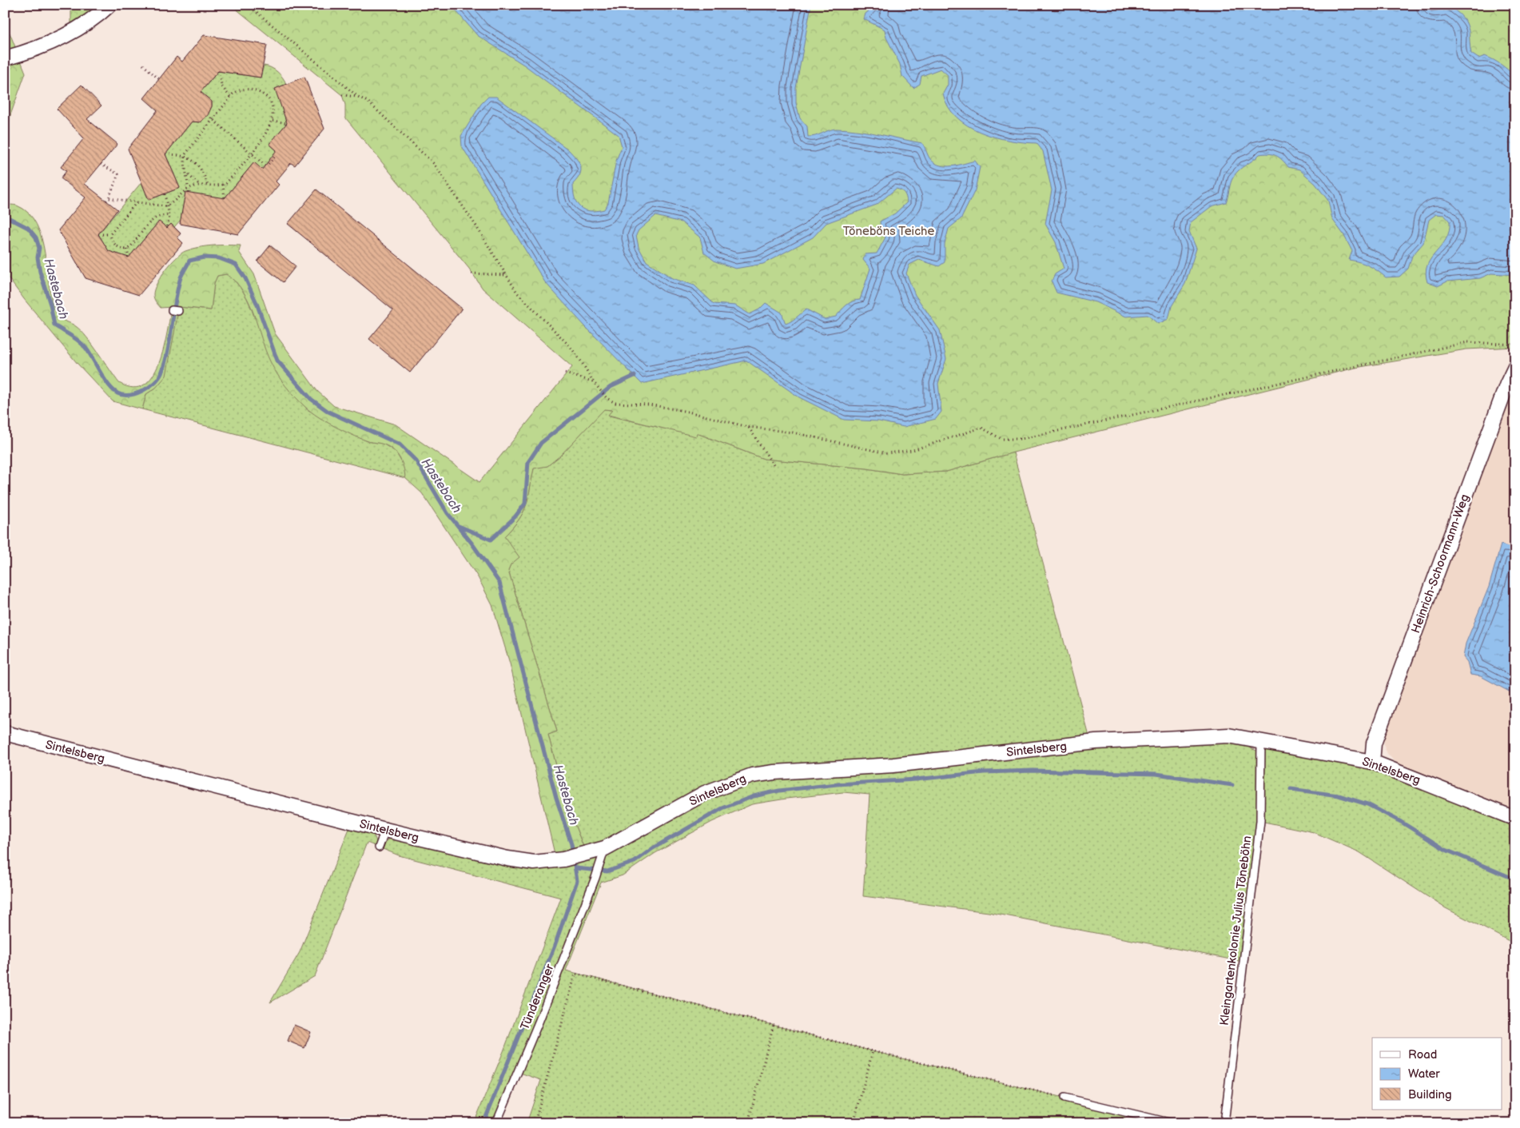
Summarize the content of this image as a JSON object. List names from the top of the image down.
{
  "streets": {
    "street": ["Heinrich-Schoormann-Weg", "Sintelsberg"],
    "lane": ["Kleingartenkolonie Julius Töneböhn", "Tünderanger"]
  },
  "crossings": [
    ["Heinrich-Schoormann-Weg", "Sintelsberg"],
    ["Sintelsberg", "Kleingartenkolonie Julius Töneböhn"],
    ["Sintelsberg", "Tünderanger"]
  ],
  "water": ["Hastebach"],
  "parks": ["Töneböns Teiche"],
  "legend": ["Road", "Water", "Building"]
}
